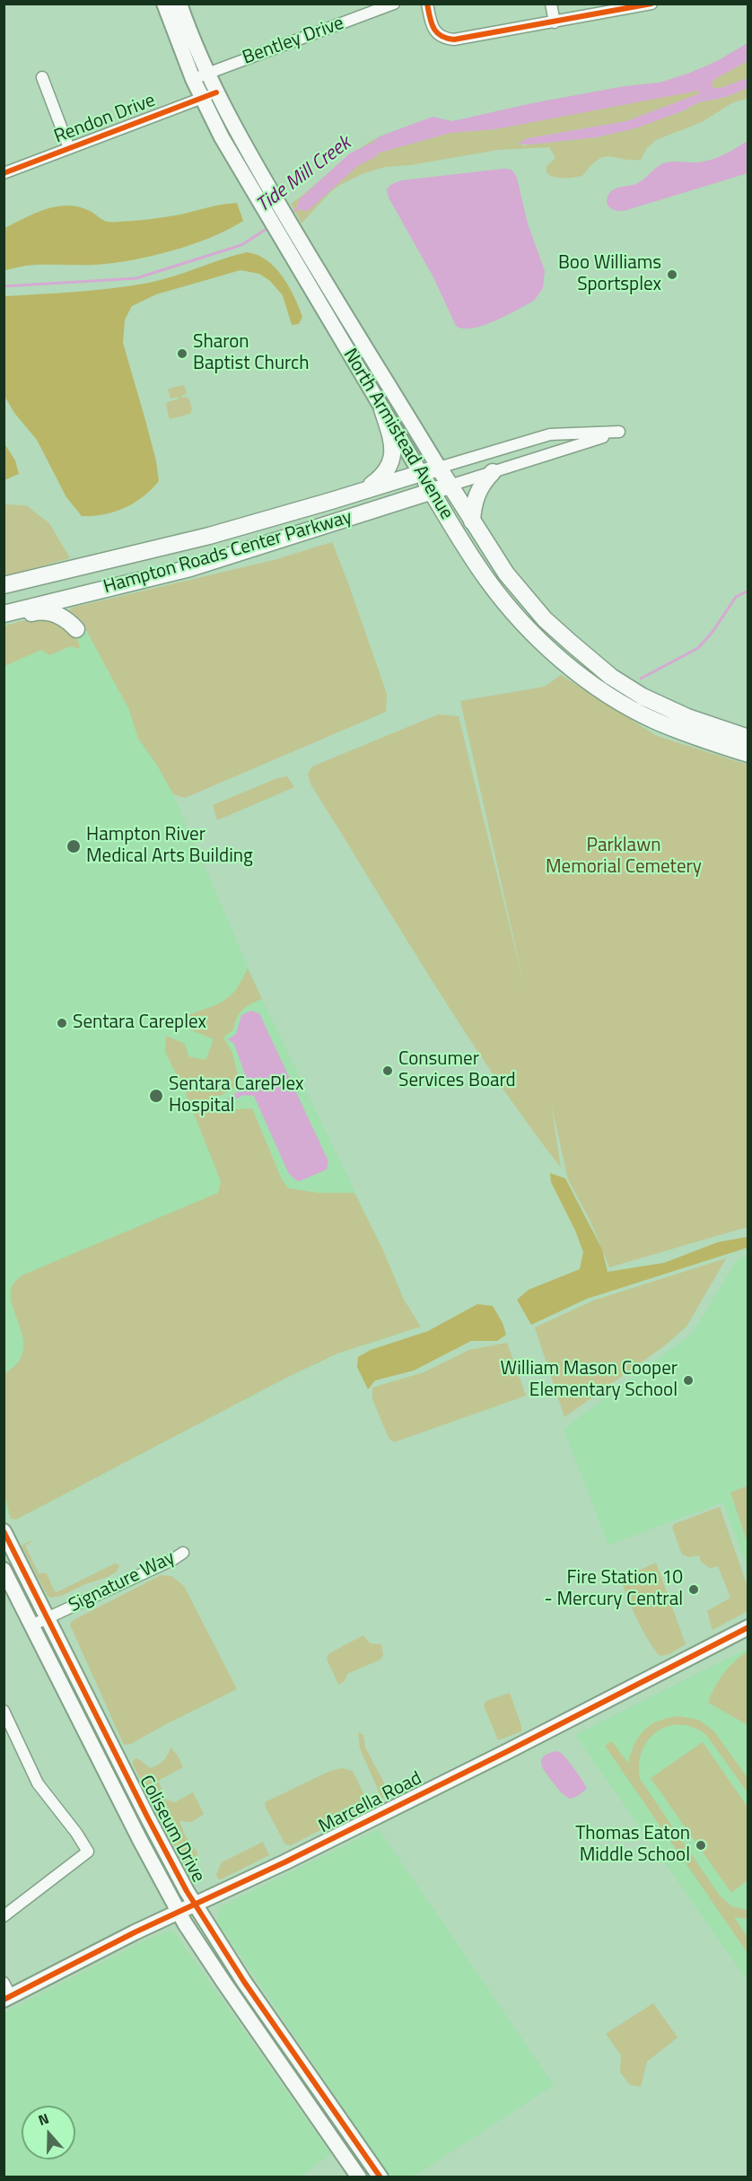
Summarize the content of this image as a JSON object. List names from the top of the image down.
{
  "streets": {
    "main road": ["North Armistead Avenue", "Hampton Roads Center Parkway"],
    "street": [
      "Bentley Drive",
      "Rendon Drive",
      "Signature Way",
      "Marcella Road",
      "Coliseum Drive"
    ]
  },
  "crossings": [
    ["Bentley Drive", "North Armistead Avenue"],
    ["Rendon Drive", "North Armistead Avenue"],
    ["North Armistead Avenue", "Hampton Roads Center Parkway"],
    ["Signature Way", "Coliseum Drive"],
    ["Marcella Road", "Coliseum Drive"]
  ],
  "water": ["Tide Mill Creek"],
  "parks": ["Parklawn Memorial Cemetery"],
  "places": [
    "Boo Williams Sportsplex",
    "Sharon Baptist Church",
    "Hampton River Medical Arts Building",
    "Sentara Careplex",
    "Consumer Services Board",
    "Sentara CarePlex Hospital",
    "William Mason Cooper Elementary School",
    "Fire Station 10 - Mercury Central",
    "Thomas Eaton Middle School"
  ],
  "north": "top"
}
